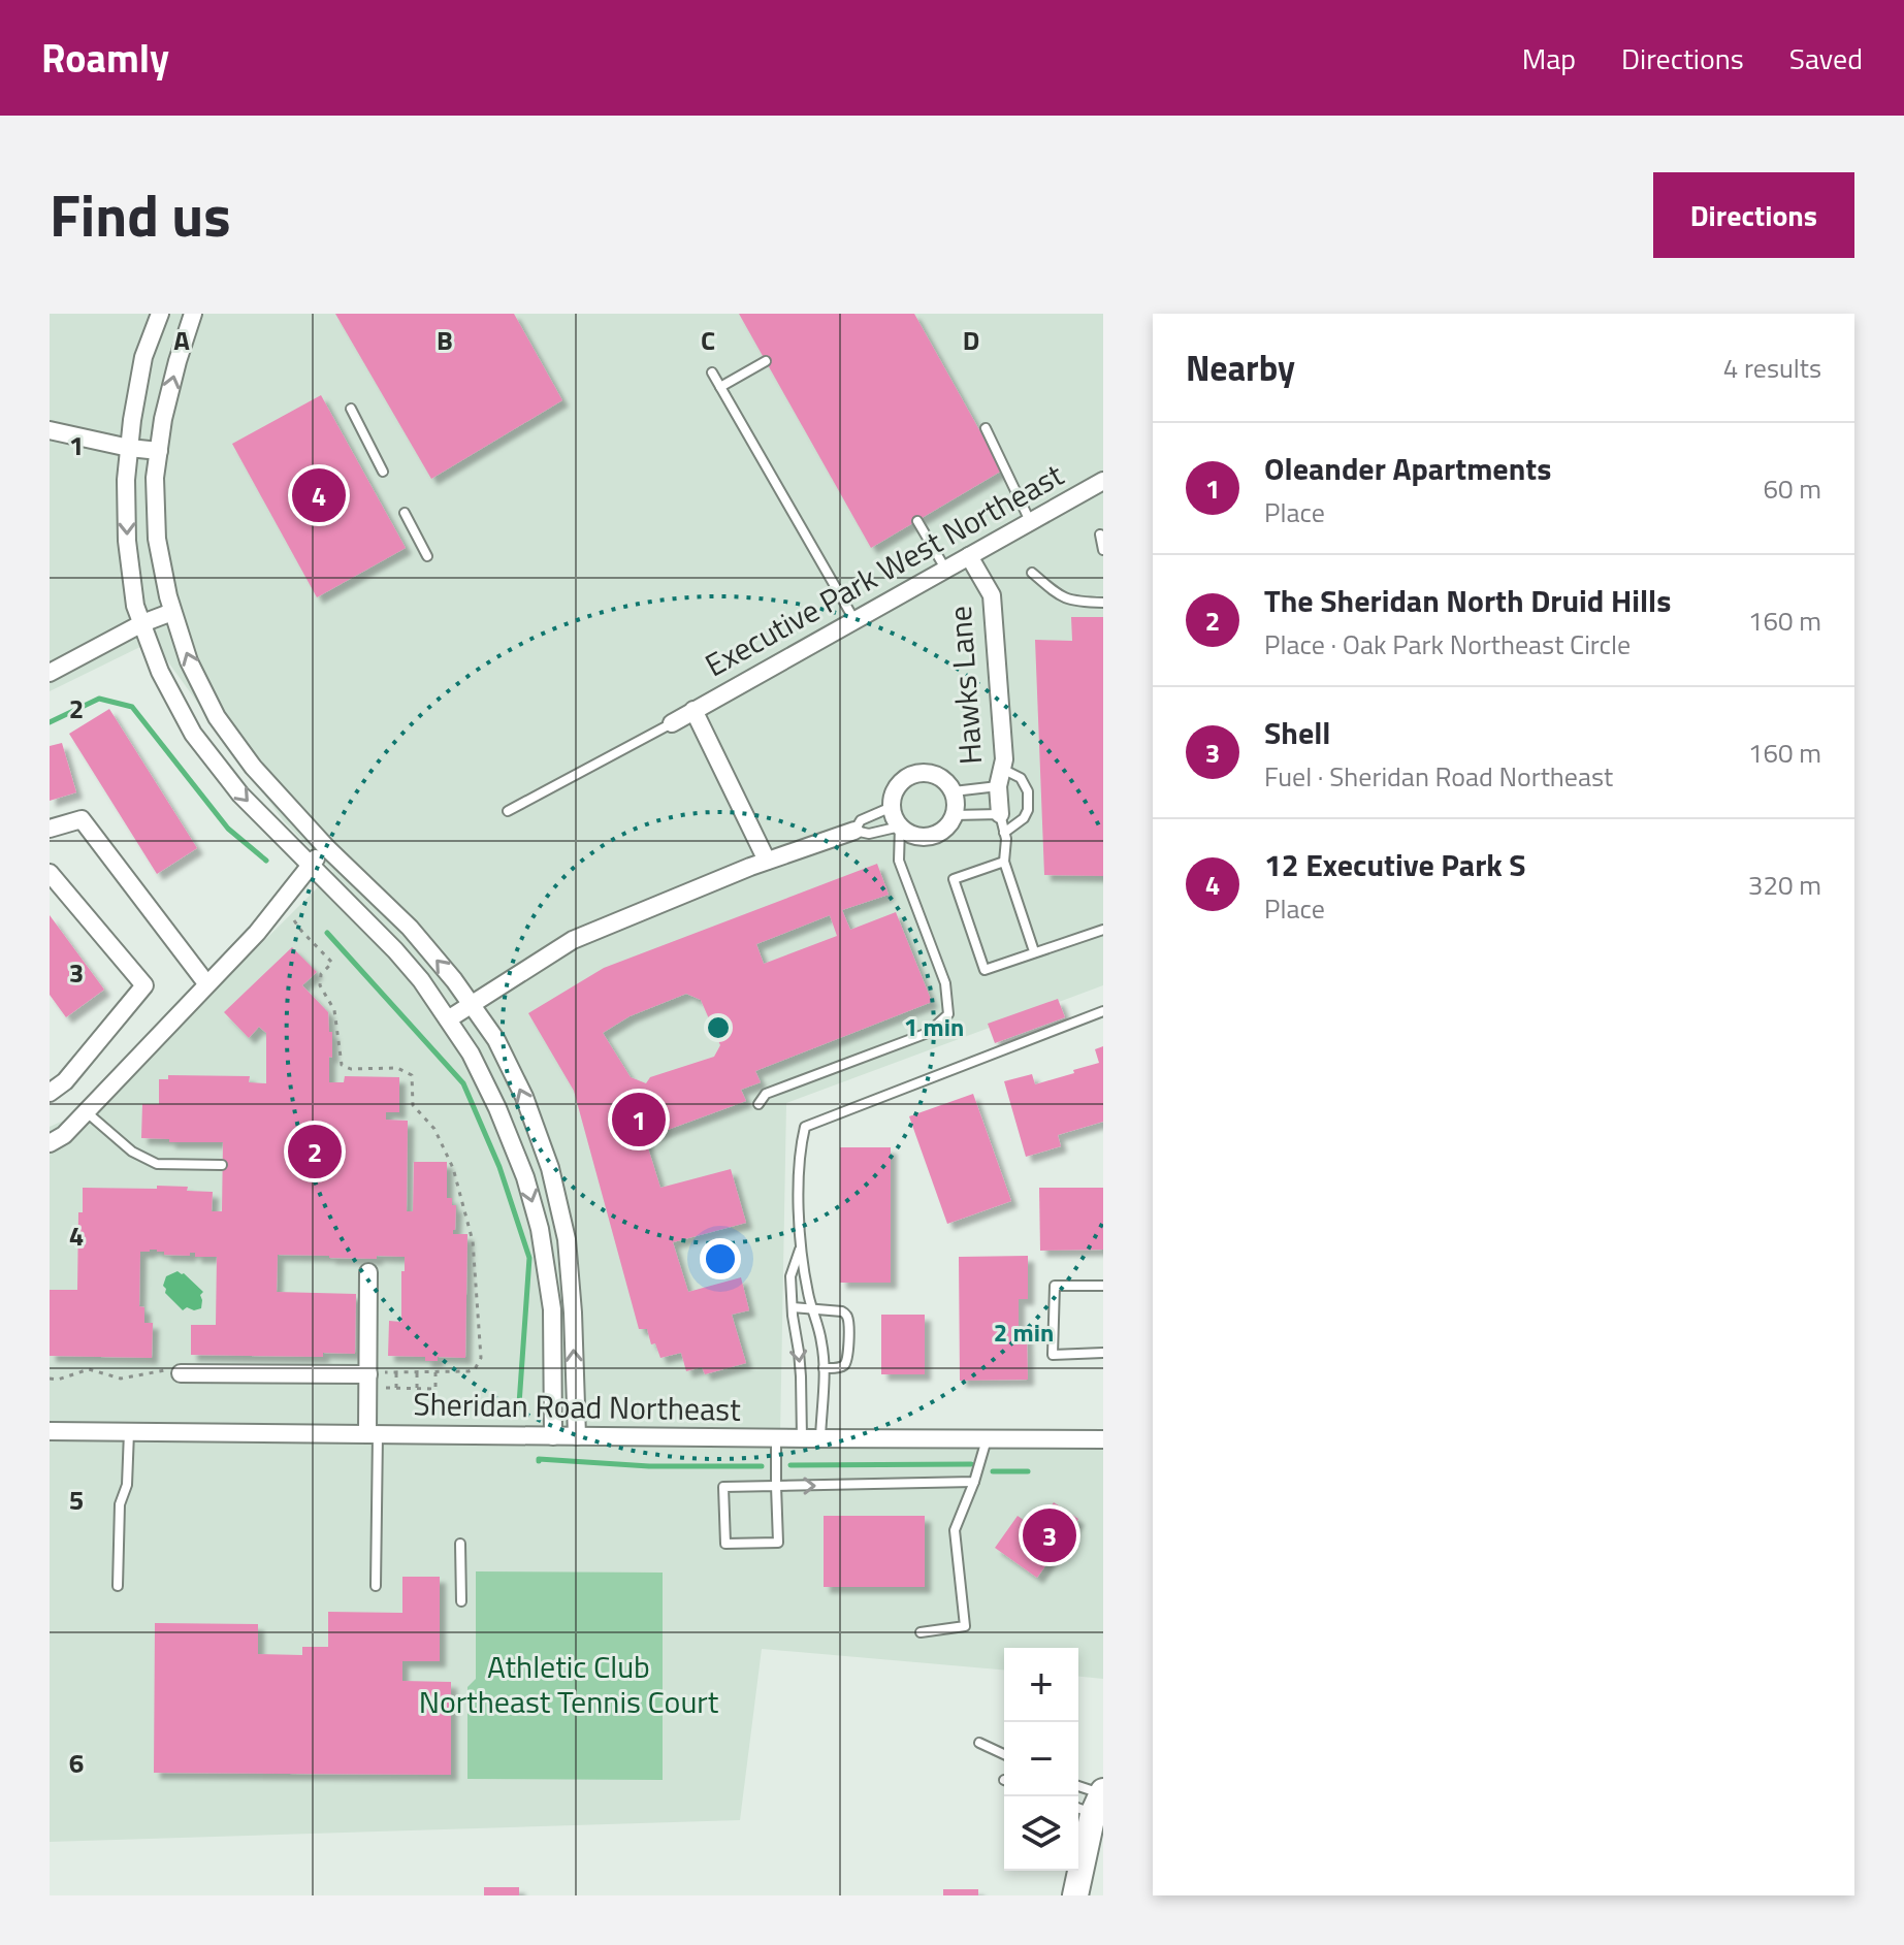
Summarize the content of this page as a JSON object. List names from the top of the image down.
{
  "streets": {
    "street": ["Executive Park West Northeast", "Hawks Lane", "Sheridan Road Northeast"]
  },
  "crossings": [
    ["Executive Park West Northeast", "Hawks Lane"]
  ],
  "parks": ["Athletic Club Northeast Tennis Court"],
  "page": {
    "header": "Roamly",
    "nav": ["Map", "Directions", "Saved"],
    "title": "Find us",
    "buttons": "Directions",
    "heading": ["Nearby", "4 results"],
    "list": [
      {
        "mark": "1",
        "name": "Oleander Apartments",
        "note": "Place",
        "value": "60 m"
      },
      {
        "mark": "2",
        "name": "The Sheridan North Druid Hills",
        "note": "Place · Oak Park Northeast Circle",
        "value": "160 m"
      },
      {
        "mark": "3",
        "name": "Shell",
        "note": "Fuel · Sheridan Road Northeast",
        "value": "160 m"
      },
      {
        "mark": "4",
        "name": "12 Executive Park S",
        "note": "Place",
        "value": "320 m"
      }
    ],
    "pins": [
      "4",
      "1",
      "2",
      "3"
    ],
    "map_buttons": ["+", "−"]
  },
  "grid": {
    "columns": [
      "A",
      "B",
      "C",
      "D"
    ],
    "rows": [
      "1",
      "2",
      "3",
      "4",
      "5",
      "6"
    ]
  },
  "rings": ["1 min", "2 min"]
}
